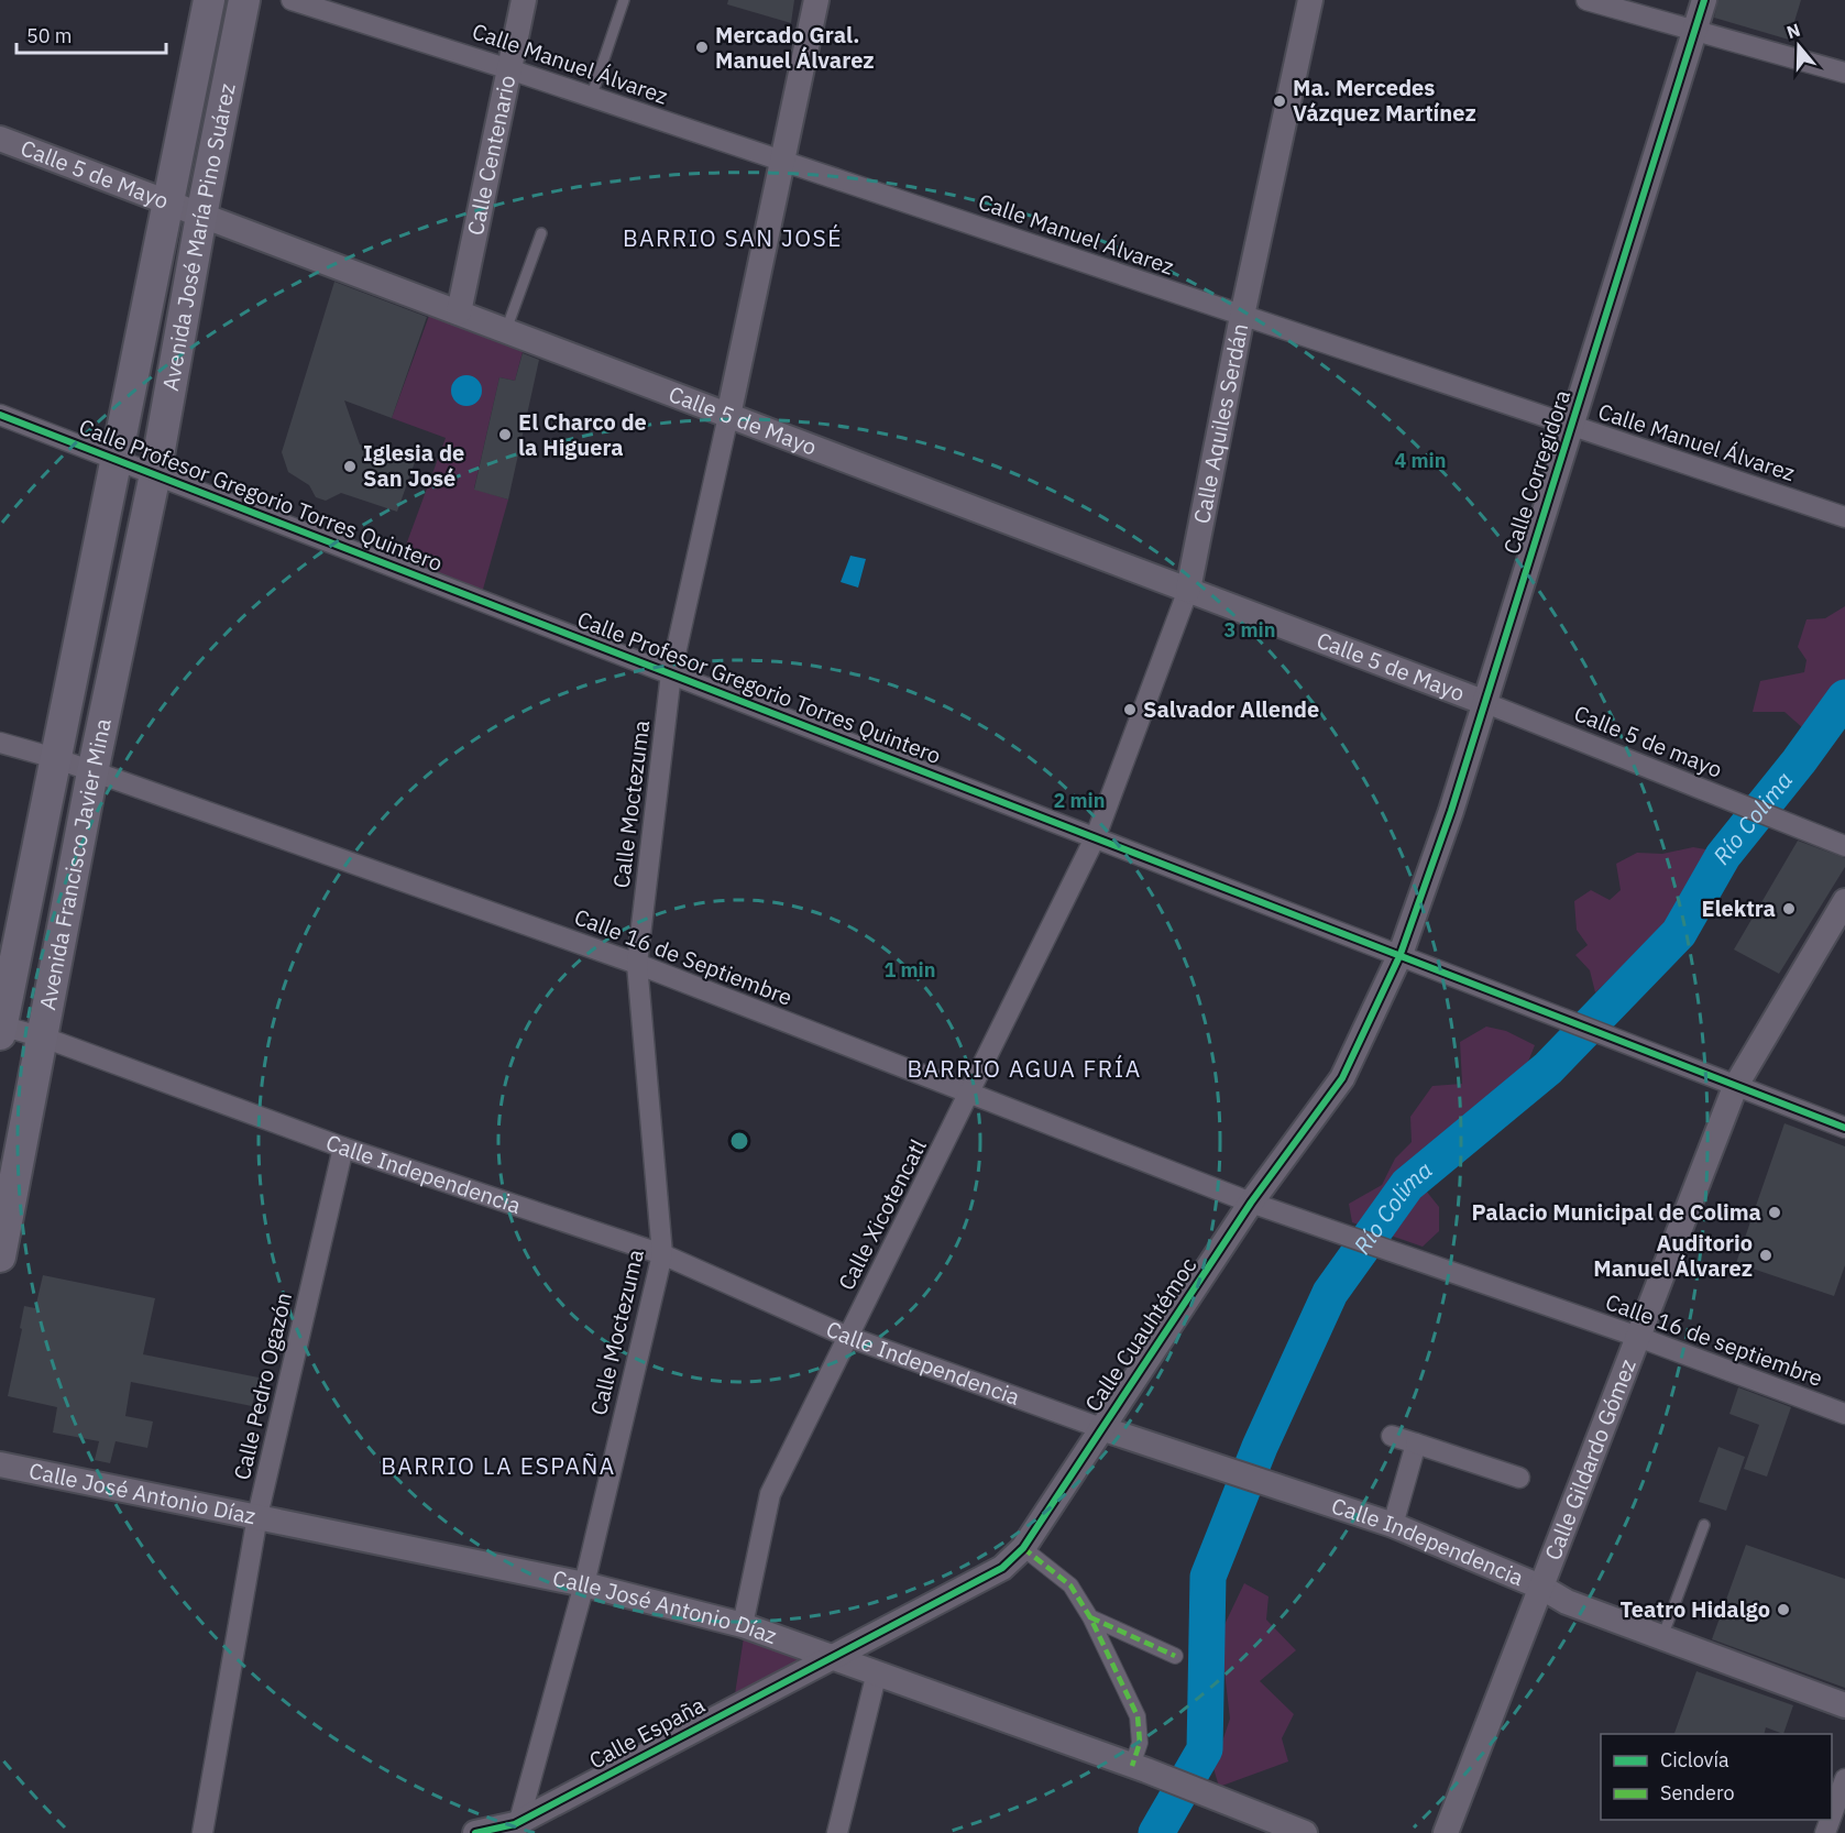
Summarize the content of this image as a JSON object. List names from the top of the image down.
{
  "streets": {
    "main road": ["Avenida José María Pino Suárez", "Avenida Francisco Javier Mina"],
    "street": [
      "Calle Manuel Álvarez",
      "Calle Centenario",
      "Calle 5 de Mayo",
      "Calle Aquiles Serdán",
      "Calle Corregidora",
      "Calle Profesor Gregorio Torres Quintero",
      "Calle 5 de mayo",
      "Calle Moctezuma",
      "Calle 16 de Septiembre",
      "Calle Independencia",
      "Calle Xicotencatl",
      "Calle Cuauhtémoc",
      "Calle 16 de septiembre",
      "Calle Pedro Ogazón",
      "Calle Gildardo Gómez",
      "Calle José Antonio Díaz",
      "Calle España"
    ]
  },
  "crossings": [
    ["Calle Manuel Álvarez", "Calle Centenario"],
    ["Calle Manuel Álvarez", "Calle Aquiles Serdán"],
    ["Calle Manuel Álvarez", "Calle Corregidora"],
    ["Calle Centenario", "Calle 5 de Mayo"],
    ["Calle 5 de Mayo", "Avenida José María Pino Suárez"],
    ["Calle 5 de Mayo", "Calle Aquiles Serdán"],
    ["Calle 5 de Mayo", "Calle Corregidora"],
    ["Calle 5 de Mayo", "Calle 5 de mayo"],
    ["Calle 5 de Mayo", "Calle Moctezuma"],
    ["Avenida José María Pino Suárez", "Calle Profesor Gregorio Torres Quintero"],
    ["Avenida José María Pino Suárez", "Avenida Francisco Javier Mina"],
    ["Calle Aquiles Serdán", "Calle Profesor Gregorio Torres Quintero"],
    ["Calle Aquiles Serdán", "Calle Xicotencatl"],
    ["Calle Corregidora", "Calle Profesor Gregorio Torres Quintero"],
    ["Calle Corregidora", "Calle 5 de mayo"],
    ["Calle Corregidora", "Calle Cuauhtémoc"],
    ["Calle Profesor Gregorio Torres Quintero", "Calle Moctezuma"],
    ["Calle Profesor Gregorio Torres Quintero", "Avenida Francisco Javier Mina"],
    ["Calle Profesor Gregorio Torres Quintero", "Calle Xicotencatl"],
    ["Calle Profesor Gregorio Torres Quintero", "Calle Cuauhtémoc"],
    ["Calle Profesor Gregorio Torres Quintero", "Calle Gildardo Gómez"],
    ["Calle Moctezuma", "Calle 16 de Septiembre"],
    ["Calle Moctezuma", "Calle Independencia"],
    ["Calle Moctezuma", "Calle José Antonio Díaz"],
    ["Calle Moctezuma", "Calle España"],
    ["Avenida Francisco Javier Mina", "Calle 16 de Septiembre"],
    ["Avenida Francisco Javier Mina", "Calle Independencia"],
    ["Calle 16 de Septiembre", "Calle Xicotencatl"],
    ["Calle 16 de Septiembre", "Calle Cuauhtémoc"],
    ["Calle 16 de Septiembre", "Calle 16 de septiembre"],
    ["Calle Independencia", "Calle Xicotencatl"],
    ["Calle Independencia", "Calle Cuauhtémoc"],
    ["Calle Independencia", "Calle Pedro Ogazón"],
    ["Calle Independencia", "Calle Gildardo Gómez"],
    ["Calle Xicotencatl", "Calle José Antonio Díaz"],
    ["Calle Cuauhtémoc", "Calle José Antonio Díaz"],
    ["Calle Cuauhtémoc", "Calle España"],
    ["Calle 16 de septiembre", "Calle Gildardo Gómez"],
    ["Calle Pedro Ogazón", "Calle José Antonio Díaz"],
    ["Calle José Antonio Díaz", "Calle España"]
  ],
  "districts": ["BARRIO SAN JOSÉ", "BARRIO AGUA FRÍA", "BARRIO LA ESPAÑA"],
  "water": ["Río Colima"],
  "places": [
    "Mercado Gral. Manuel Álvarez",
    "Ma. Mercedes Vázquez Martínez",
    "El Charco de la Higuera",
    "Iglesia de San José",
    "Salvador Allende",
    "Elektra",
    "Palacio Municipal de Colima",
    "Auditorio Manuel Álvarez",
    "Teatro Hidalgo"
  ],
  "legend": ["Ciclovía", "Sendero"],
  "scale_bar": "50 m",
  "north": "top",
  "rings": [
    "4 min",
    "3 min",
    "2 min",
    "1 min"
  ]
}
